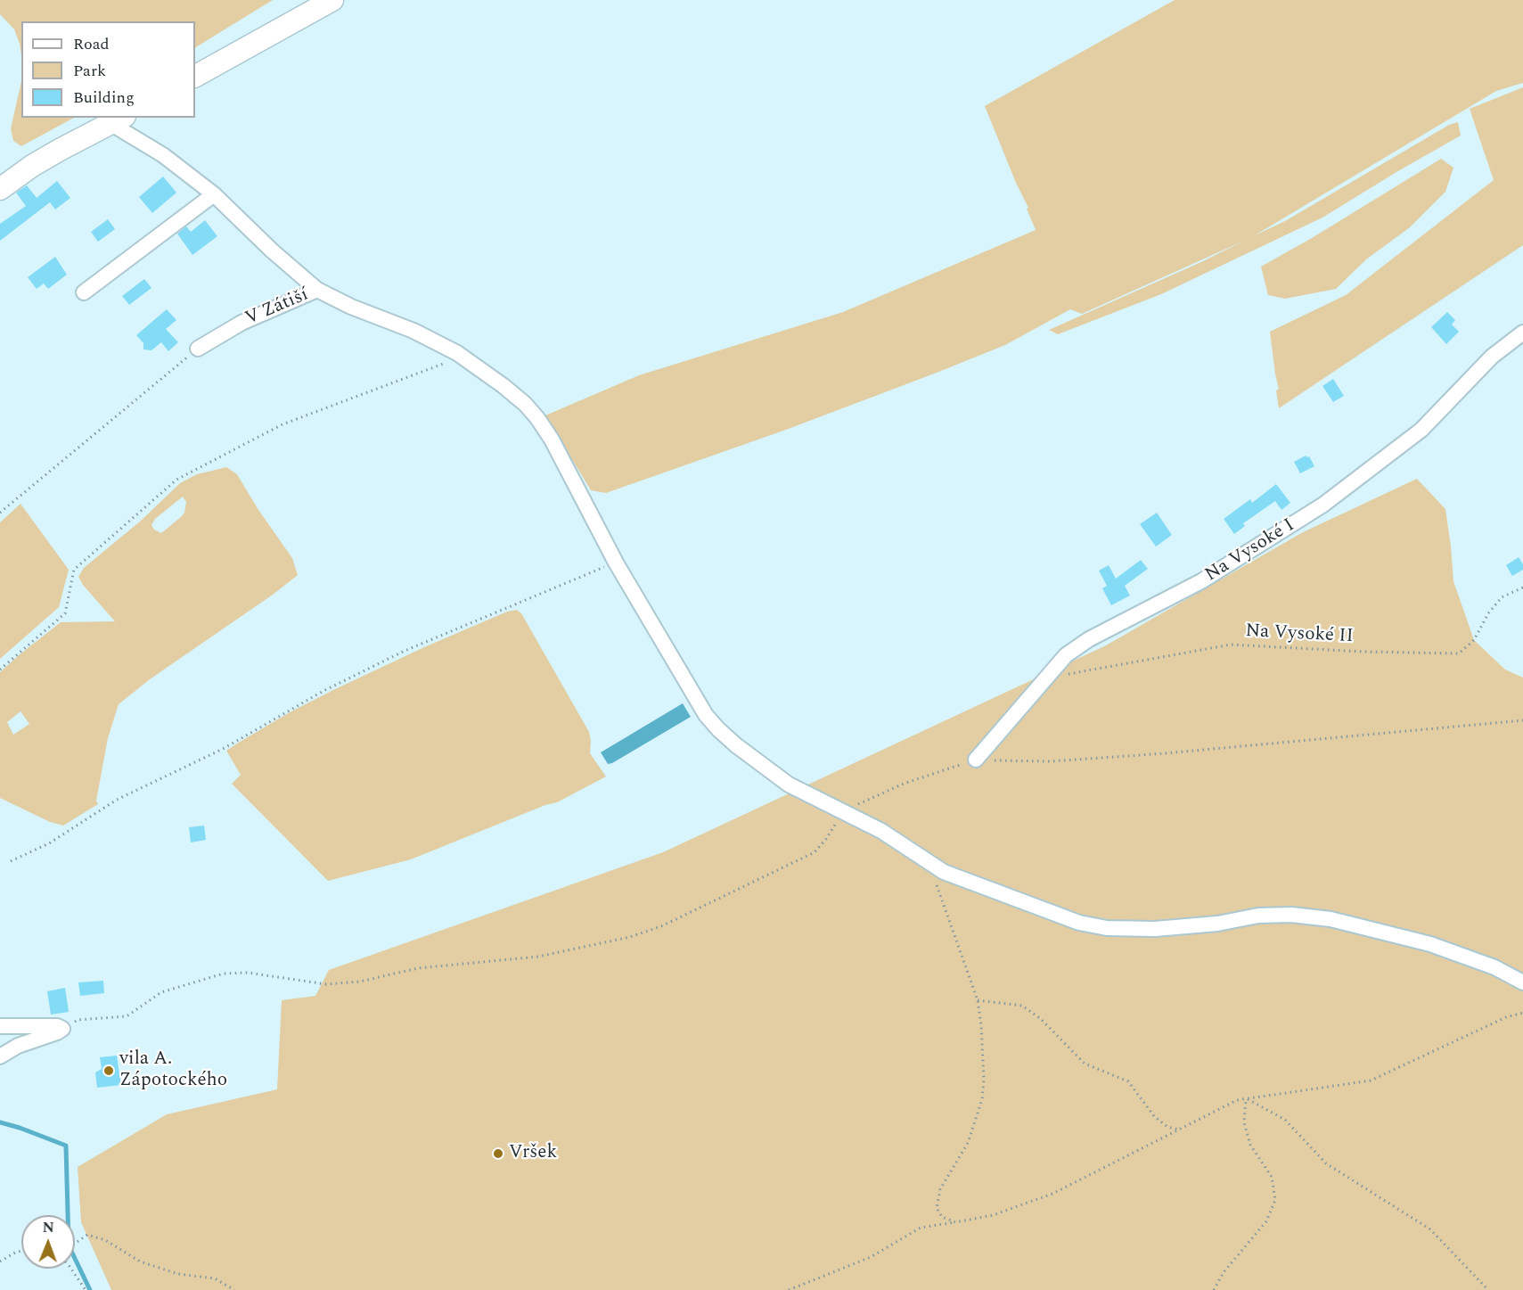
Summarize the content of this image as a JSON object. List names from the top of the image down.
{
  "streets": {
    "street": ["V Zátiší", "Na Vysoké I"],
    "path": ["Na Vysoké II"]
  },
  "crossings": [
    ["Na Vysoké I", "Na Vysoké II"]
  ],
  "places": ["vila A. Zápotockého", "Vršek"],
  "legend": ["Road", "Park", "Building"],
  "north": "top"
}
